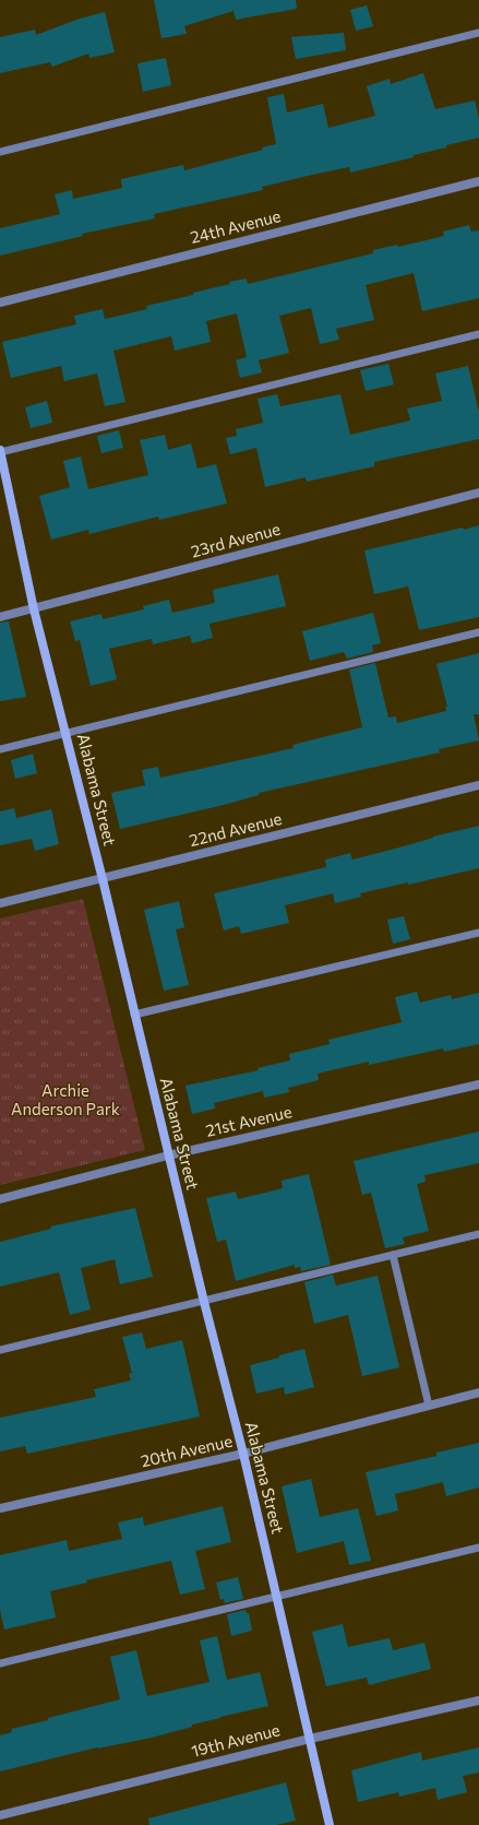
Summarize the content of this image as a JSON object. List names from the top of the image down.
{
  "streets": {
    "street": [
      "24th Avenue",
      "23rd Avenue",
      "Alabama Street",
      "22nd Avenue",
      "21st Avenue",
      "20th Avenue",
      "19th Avenue"
    ]
  },
  "crossings": [
    ["23rd Avenue", "Alabama Street"],
    ["Alabama Street", "22nd Avenue"],
    ["Alabama Street", "21st Avenue"],
    ["Alabama Street", "20th Avenue"],
    ["Alabama Street", "19th Avenue"]
  ],
  "parks": ["Archie Anderson Park"]
}
